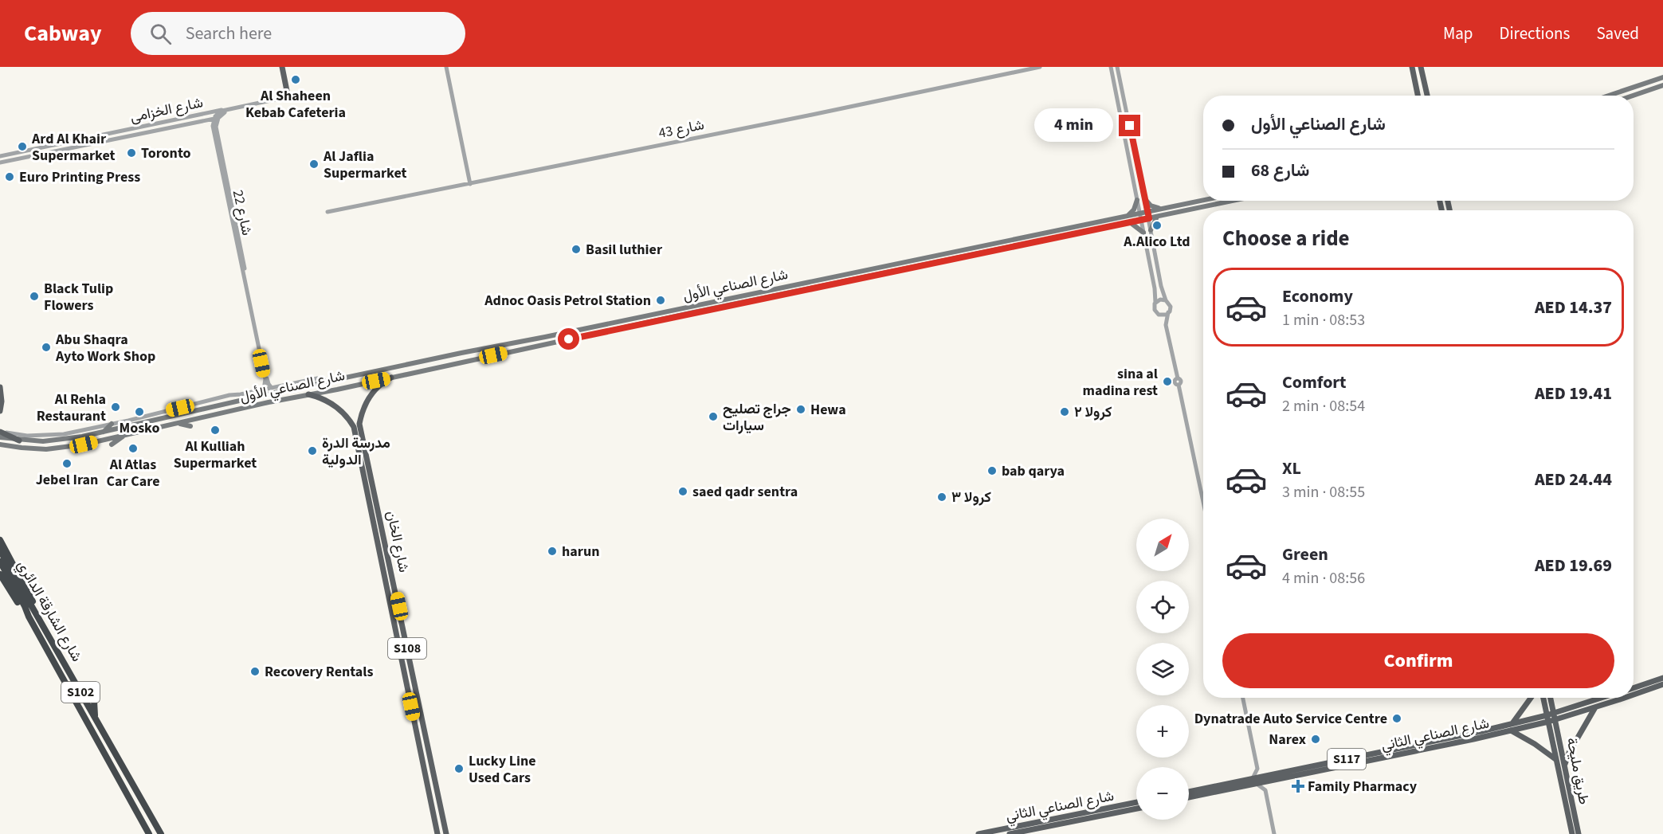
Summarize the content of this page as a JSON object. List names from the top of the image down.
{
  "streets": {
    "highway": ["شارع الشارقة الدائري", "S102"],
    "main road": [
      "شارع الصناعي الأول",
      "شارع الخان",
      "S108",
      "شارع الصناعي الثاني",
      "S117",
      "طريق مليحة"
    ],
    "street": ["شارع الخزامى", "شارع 43", "شارع 22"]
  },
  "crossings": [
    ["شارع الخزامى", "شارع 22"],
    ["شارع الصناعي الأول", "شارع الخان"],
    ["شارع الصناعي الثاني", "طريق مليحة"]
  ],
  "places": {
    "other": [
      "Al Shaheen Kebab Cafeteria",
      "Ard Al Khair Supermarket",
      "Toronto",
      "Al Jaflia Supermarket",
      "Euro Printing Press",
      "A.Alico Ltd",
      "Basil luthier",
      "Black Tulip Flowers",
      "Adnoc Oasis Petrol Station",
      "Abu Shaqra Ayto Work Shop",
      "sina al madina rest",
      "Al Rehla Restaurant",
      "Hewa",
      "Mosko",
      "كرولا ٢",
      "جراج تصليح سيارات",
      "Al Kulliah Supermarket",
      "Al Atlas Car Care",
      "مدرسة الدرة الدولية",
      "Jebel Iran",
      "bab qarya",
      "saed qadr sentra",
      "كرولا ٣",
      "harun",
      "Recovery Rentals",
      "Dynatrade Auto Service Centre",
      "Narex",
      "Lucky Line Used Cars"
    ],
    "health": ["Family Pharmacy"]
  },
  "north": "top right",
  "page": {
    "header": "Cabway",
    "search": "Search here",
    "nav": ["Map", "Directions", "Saved"],
    "banner": ["شارع الصناعي الأول", "شارع 68"],
    "bubble": "4 min",
    "heading": "Choose a ride",
    "list": [
      {
        "name": "Economy",
        "note": "1 min · 08:53",
        "value": "AED 14.37"
      },
      {
        "name": "Comfort",
        "note": "2 min · 08:54",
        "value": "AED 19.41"
      },
      {
        "name": "XL",
        "note": "3 min · 08:55",
        "value": "AED 24.44"
      },
      {
        "name": "Green",
        "note": "4 min · 08:56",
        "value": "AED 19.69"
      }
    ],
    "map_buttons": ["+", "−"],
    "buttons": "Confirm"
  }
}
